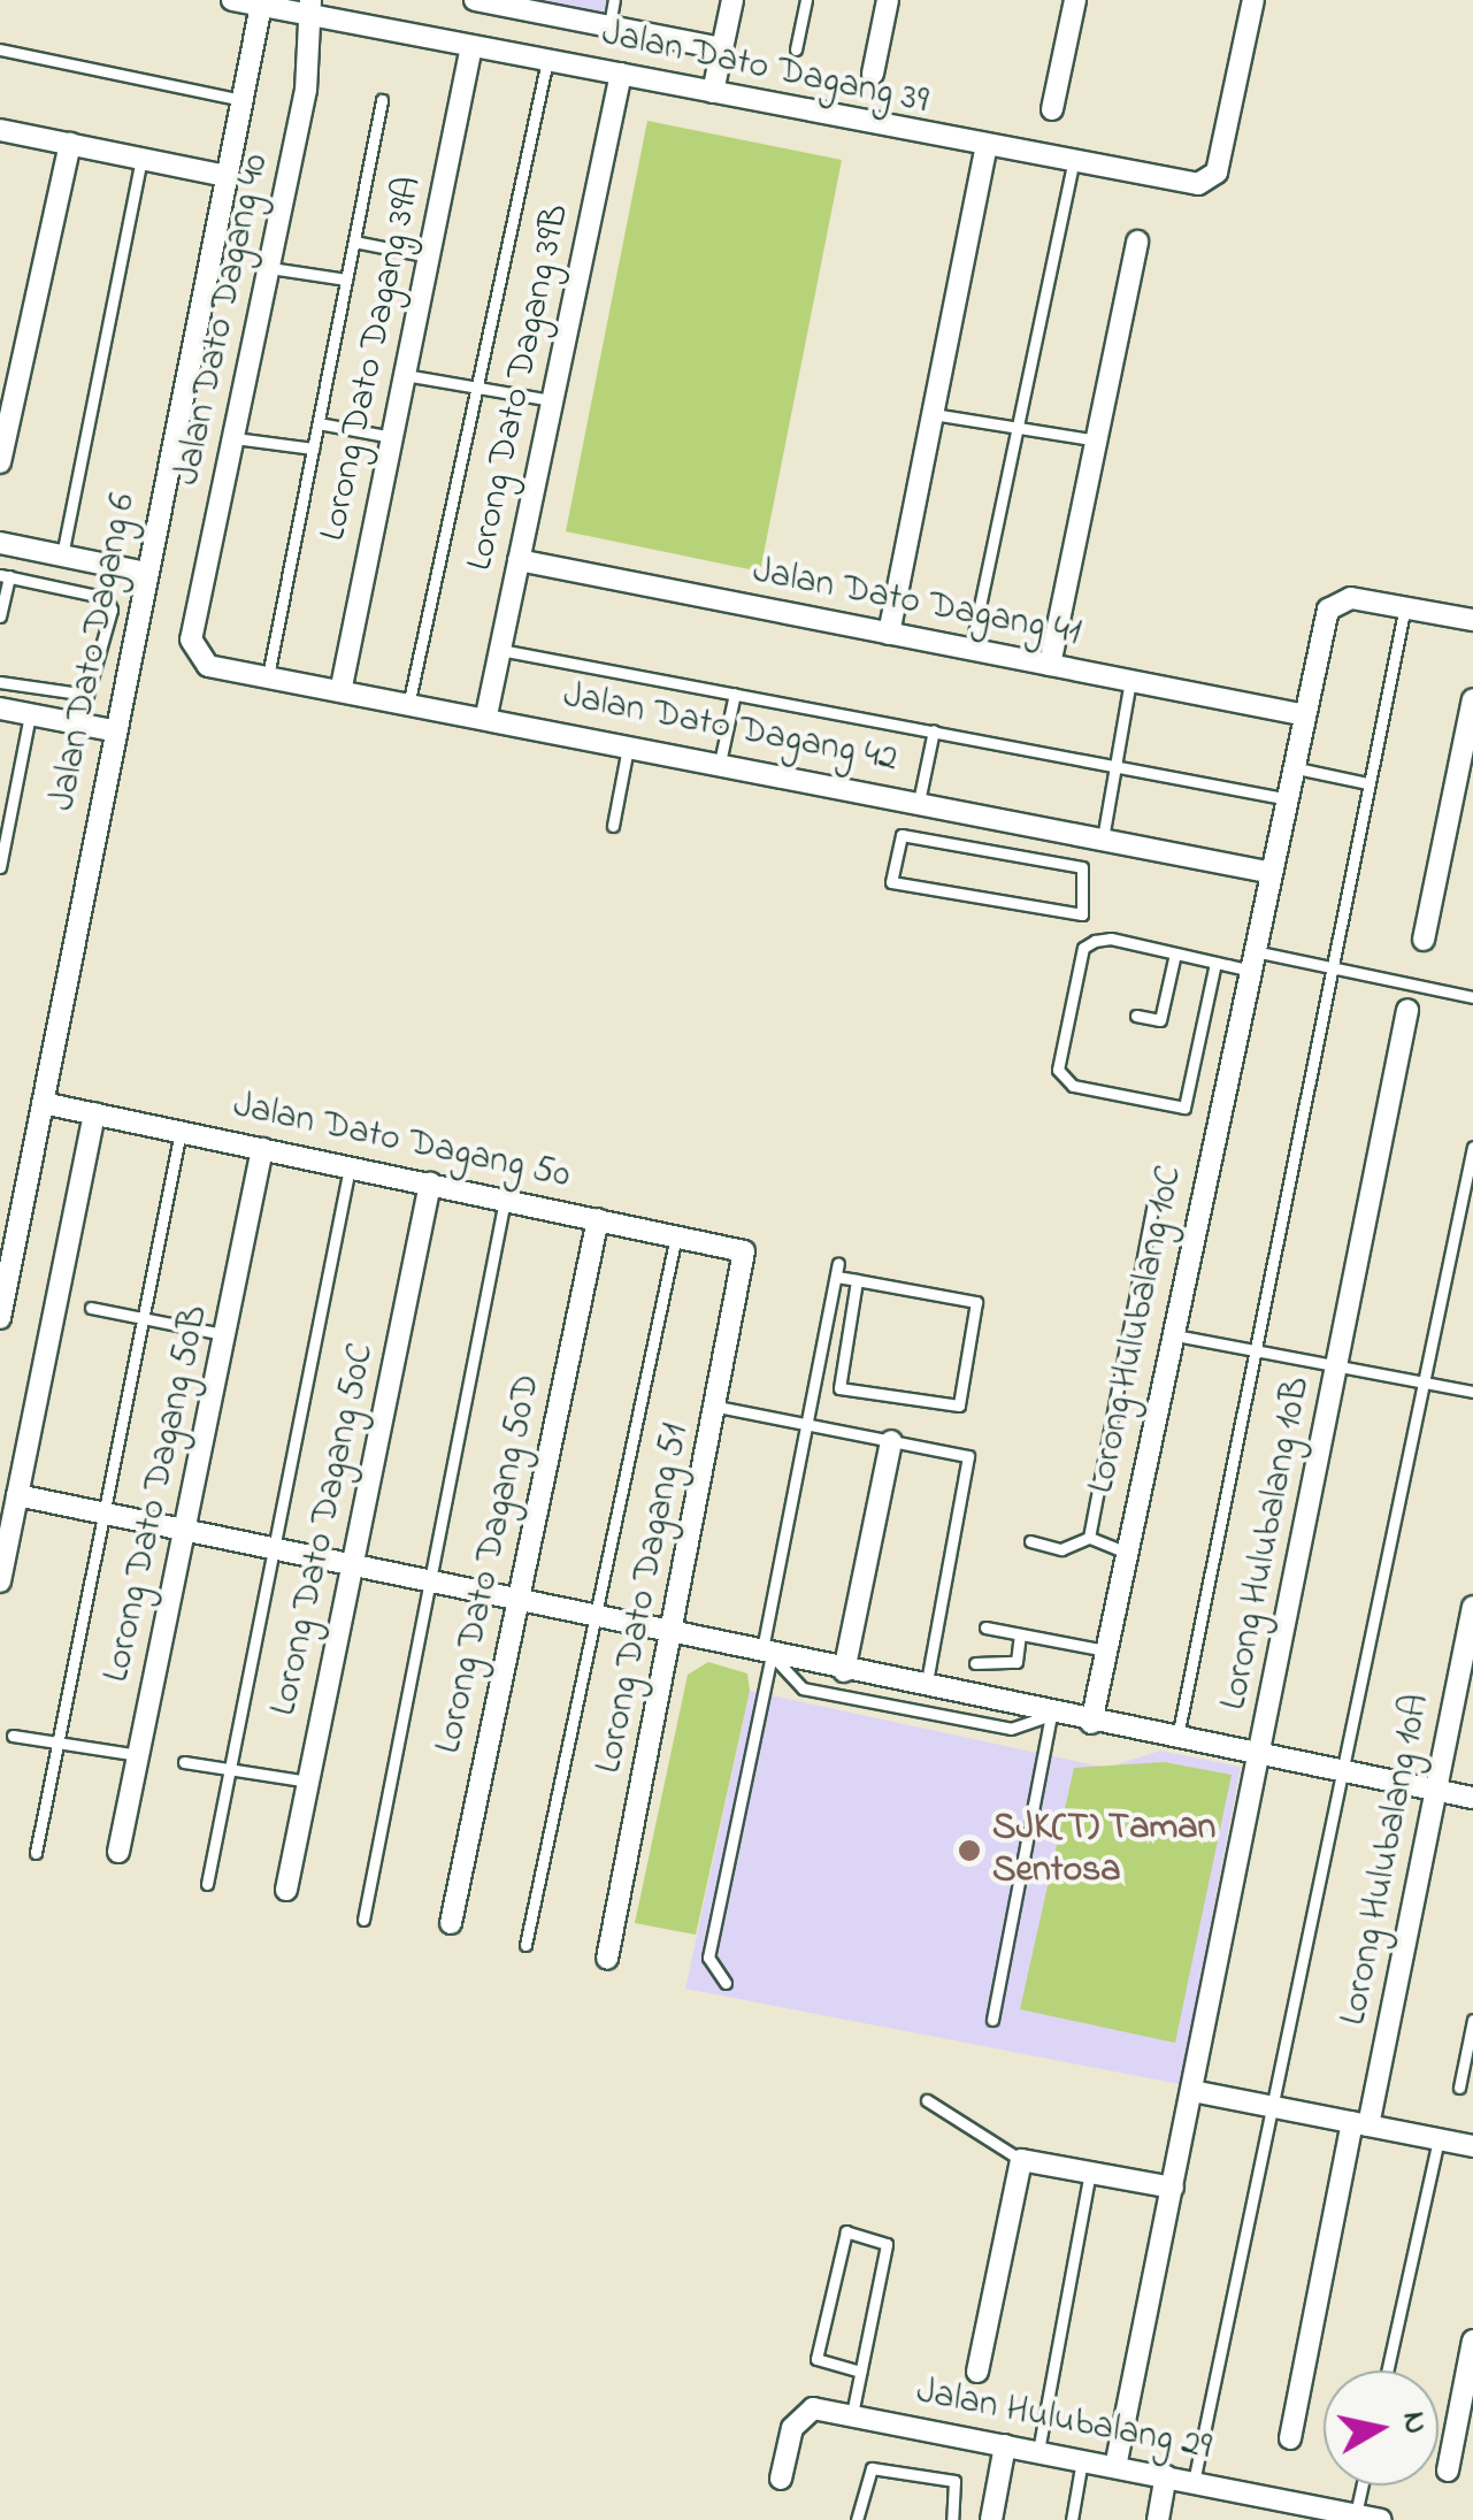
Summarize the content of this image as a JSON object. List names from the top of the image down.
{
  "streets": {
    "street": [
      "Jalan Dato Dagang 39",
      "Jalan Dato Dagang 40",
      "Lorong Dato Dagang 39A",
      "Lorong Dato Dagang 39B",
      "Jalan Dato Dagang 41",
      "Jalan Dato Dagang 6",
      "Jalan Dato Dagang 42",
      "Jalan Dato Dagang 50",
      "Lorong Hulubalang 10C",
      "Lorong Dato Dagang 50B",
      "Lorong Dato Dagang 50C",
      "Lorong Hulubalang 10B",
      "Lorong Dato Dagang 50D",
      "Lorong Dato Dagang 51",
      "Lorong Hulubalang 10A",
      "Jalan Hulubalang 29"
    ]
  },
  "crossings": [
    ["Jalan Dato Dagang 39", "Jalan Dato Dagang 40"],
    ["Jalan Dato Dagang 39", "Lorong Dato Dagang 39A"],
    ["Jalan Dato Dagang 39", "Lorong Dato Dagang 39B"],
    ["Jalan Dato Dagang 39", "Jalan Dato Dagang 6"],
    ["Jalan Dato Dagang 40", "Jalan Dato Dagang 42"],
    ["Lorong Dato Dagang 39A", "Jalan Dato Dagang 42"],
    ["Lorong Dato Dagang 39B", "Jalan Dato Dagang 41"],
    ["Lorong Dato Dagang 39B", "Jalan Dato Dagang 42"],
    ["Jalan Dato Dagang 41", "Lorong Hulubalang 10C"],
    ["Jalan Dato Dagang 6", "Jalan Dato Dagang 50"],
    ["Jalan Dato Dagang 42", "Lorong Hulubalang 10C"],
    ["Jalan Dato Dagang 50", "Lorong Dato Dagang 50B"],
    ["Jalan Dato Dagang 50", "Lorong Dato Dagang 50C"],
    ["Jalan Dato Dagang 50", "Lorong Dato Dagang 50D"],
    ["Jalan Dato Dagang 50", "Lorong Dato Dagang 51"],
    ["Lorong Hulubalang 10B", "Jalan Hulubalang 29"]
  ],
  "places": ["SJK(T) Taman Sentosa"],
  "north": "right"
}
